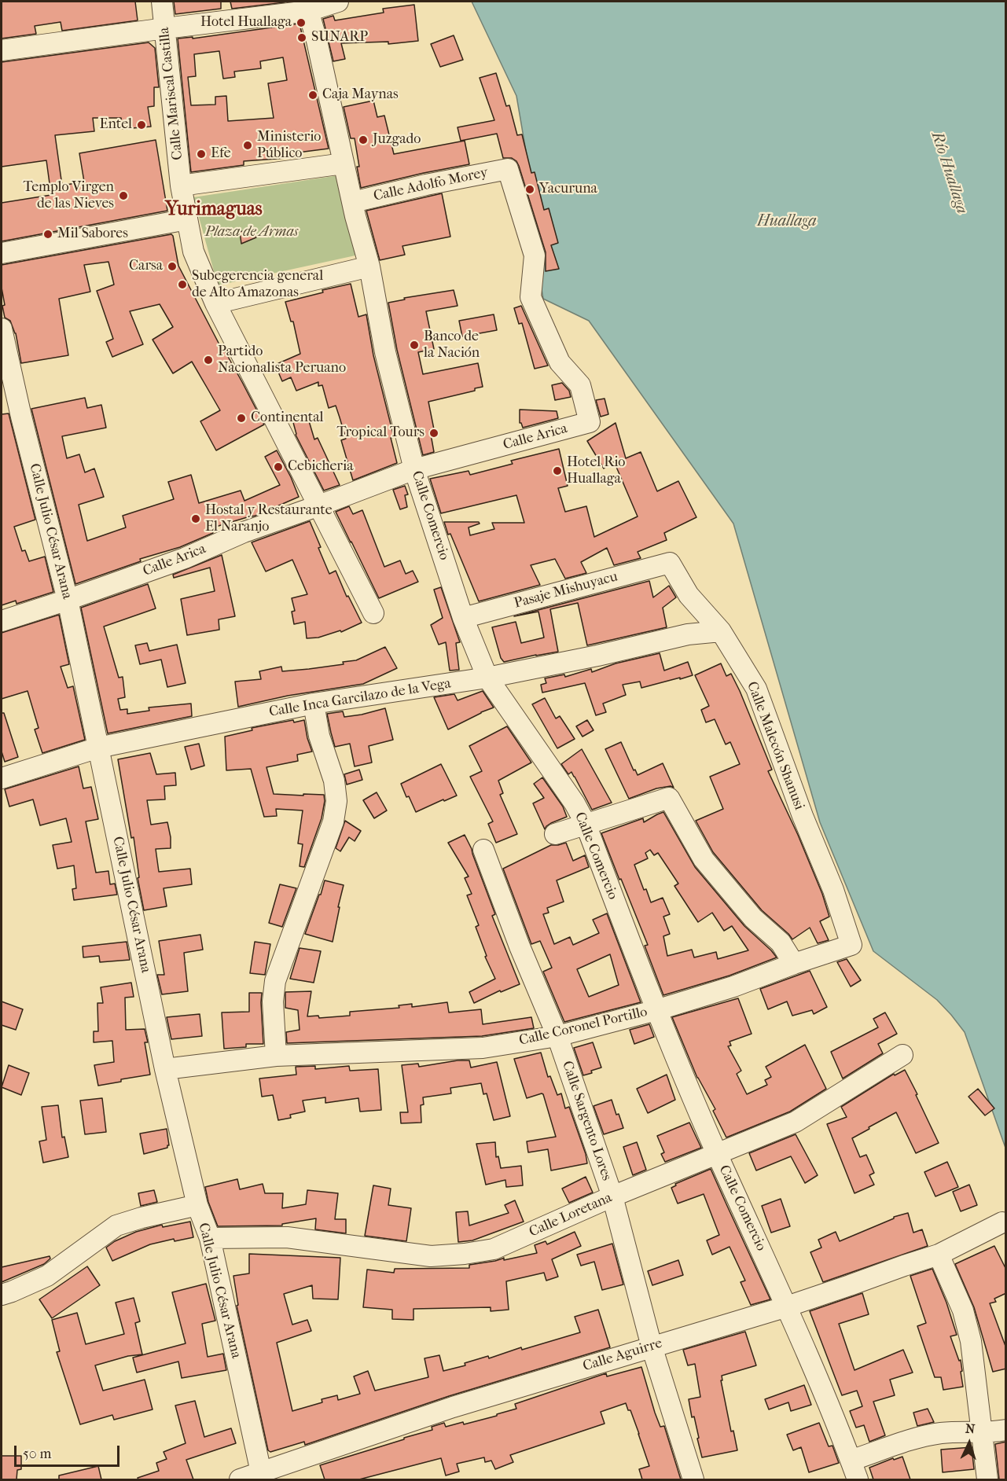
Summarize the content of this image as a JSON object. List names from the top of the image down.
{
  "streets": {
    "street": [
      "Calle Mariscal Castilla",
      "Calle Adolfo Morey",
      "Calle Arica",
      "Calle Comercio",
      "Calle Julio César Arana",
      "Pasaje Mishuyacu",
      "Calle Inca Garcilazo de la Vega",
      "Calle Malecón Shanusi",
      "Calle Coronel Portillo",
      "Calle Sargento Lores",
      "Calle Loretana",
      "Calle Aguirre"
    ]
  },
  "crossings": [
    ["Calle Adolfo Morey", "Calle Arica"],
    ["Calle Adolfo Morey", "Calle Comercio"],
    ["Calle Arica", "Calle Comercio"],
    ["Calle Arica", "Calle Julio César Arana"],
    ["Calle Comercio", "Pasaje Mishuyacu"],
    ["Calle Comercio", "Calle Inca Garcilazo de la Vega"],
    ["Calle Comercio", "Calle Coronel Portillo"],
    ["Calle Comercio", "Calle Loretana"],
    ["Calle Comercio", "Calle Aguirre"],
    ["Calle Julio César Arana", "Calle Inca Garcilazo de la Vega"],
    ["Calle Julio César Arana", "Calle Coronel Portillo"],
    ["Calle Julio César Arana", "Calle Loretana"],
    ["Calle Julio César Arana", "Calle Aguirre"],
    ["Pasaje Mishuyacu", "Calle Malecón Shanusi"],
    ["Calle Inca Garcilazo de la Vega", "Calle Malecón Shanusi"],
    ["Calle Malecón Shanusi", "Calle Coronel Portillo"],
    ["Calle Coronel Portillo", "Calle Sargento Lores"],
    ["Calle Sargento Lores", "Calle Loretana"],
    ["Calle Sargento Lores", "Calle Aguirre"]
  ],
  "districts": ["Yurimaguas"],
  "water": ["Río Huallaga", "Huallaga"],
  "parks": ["Plaza de Armas"],
  "places": [
    "Hotel Huallaga",
    "SUNARP",
    "Caja Maynas",
    "Entel",
    "Juzgado",
    "Ministerio Público",
    "Efe",
    "Yacuruna",
    "Templo Virgen de las Nieves",
    "Mil Sabores",
    "Carsa",
    "Subegerencia general de Alto Amazonas",
    "Banco de la Nación",
    "Partido Nacionalista Peruano",
    "Continental",
    "Tropical Tours",
    "Cebicheria",
    "Hotel Rio Huallaga",
    "Hostal y Restaurante El Naranjo"
  ],
  "scale_bar": "50 m",
  "north": "top"
}
